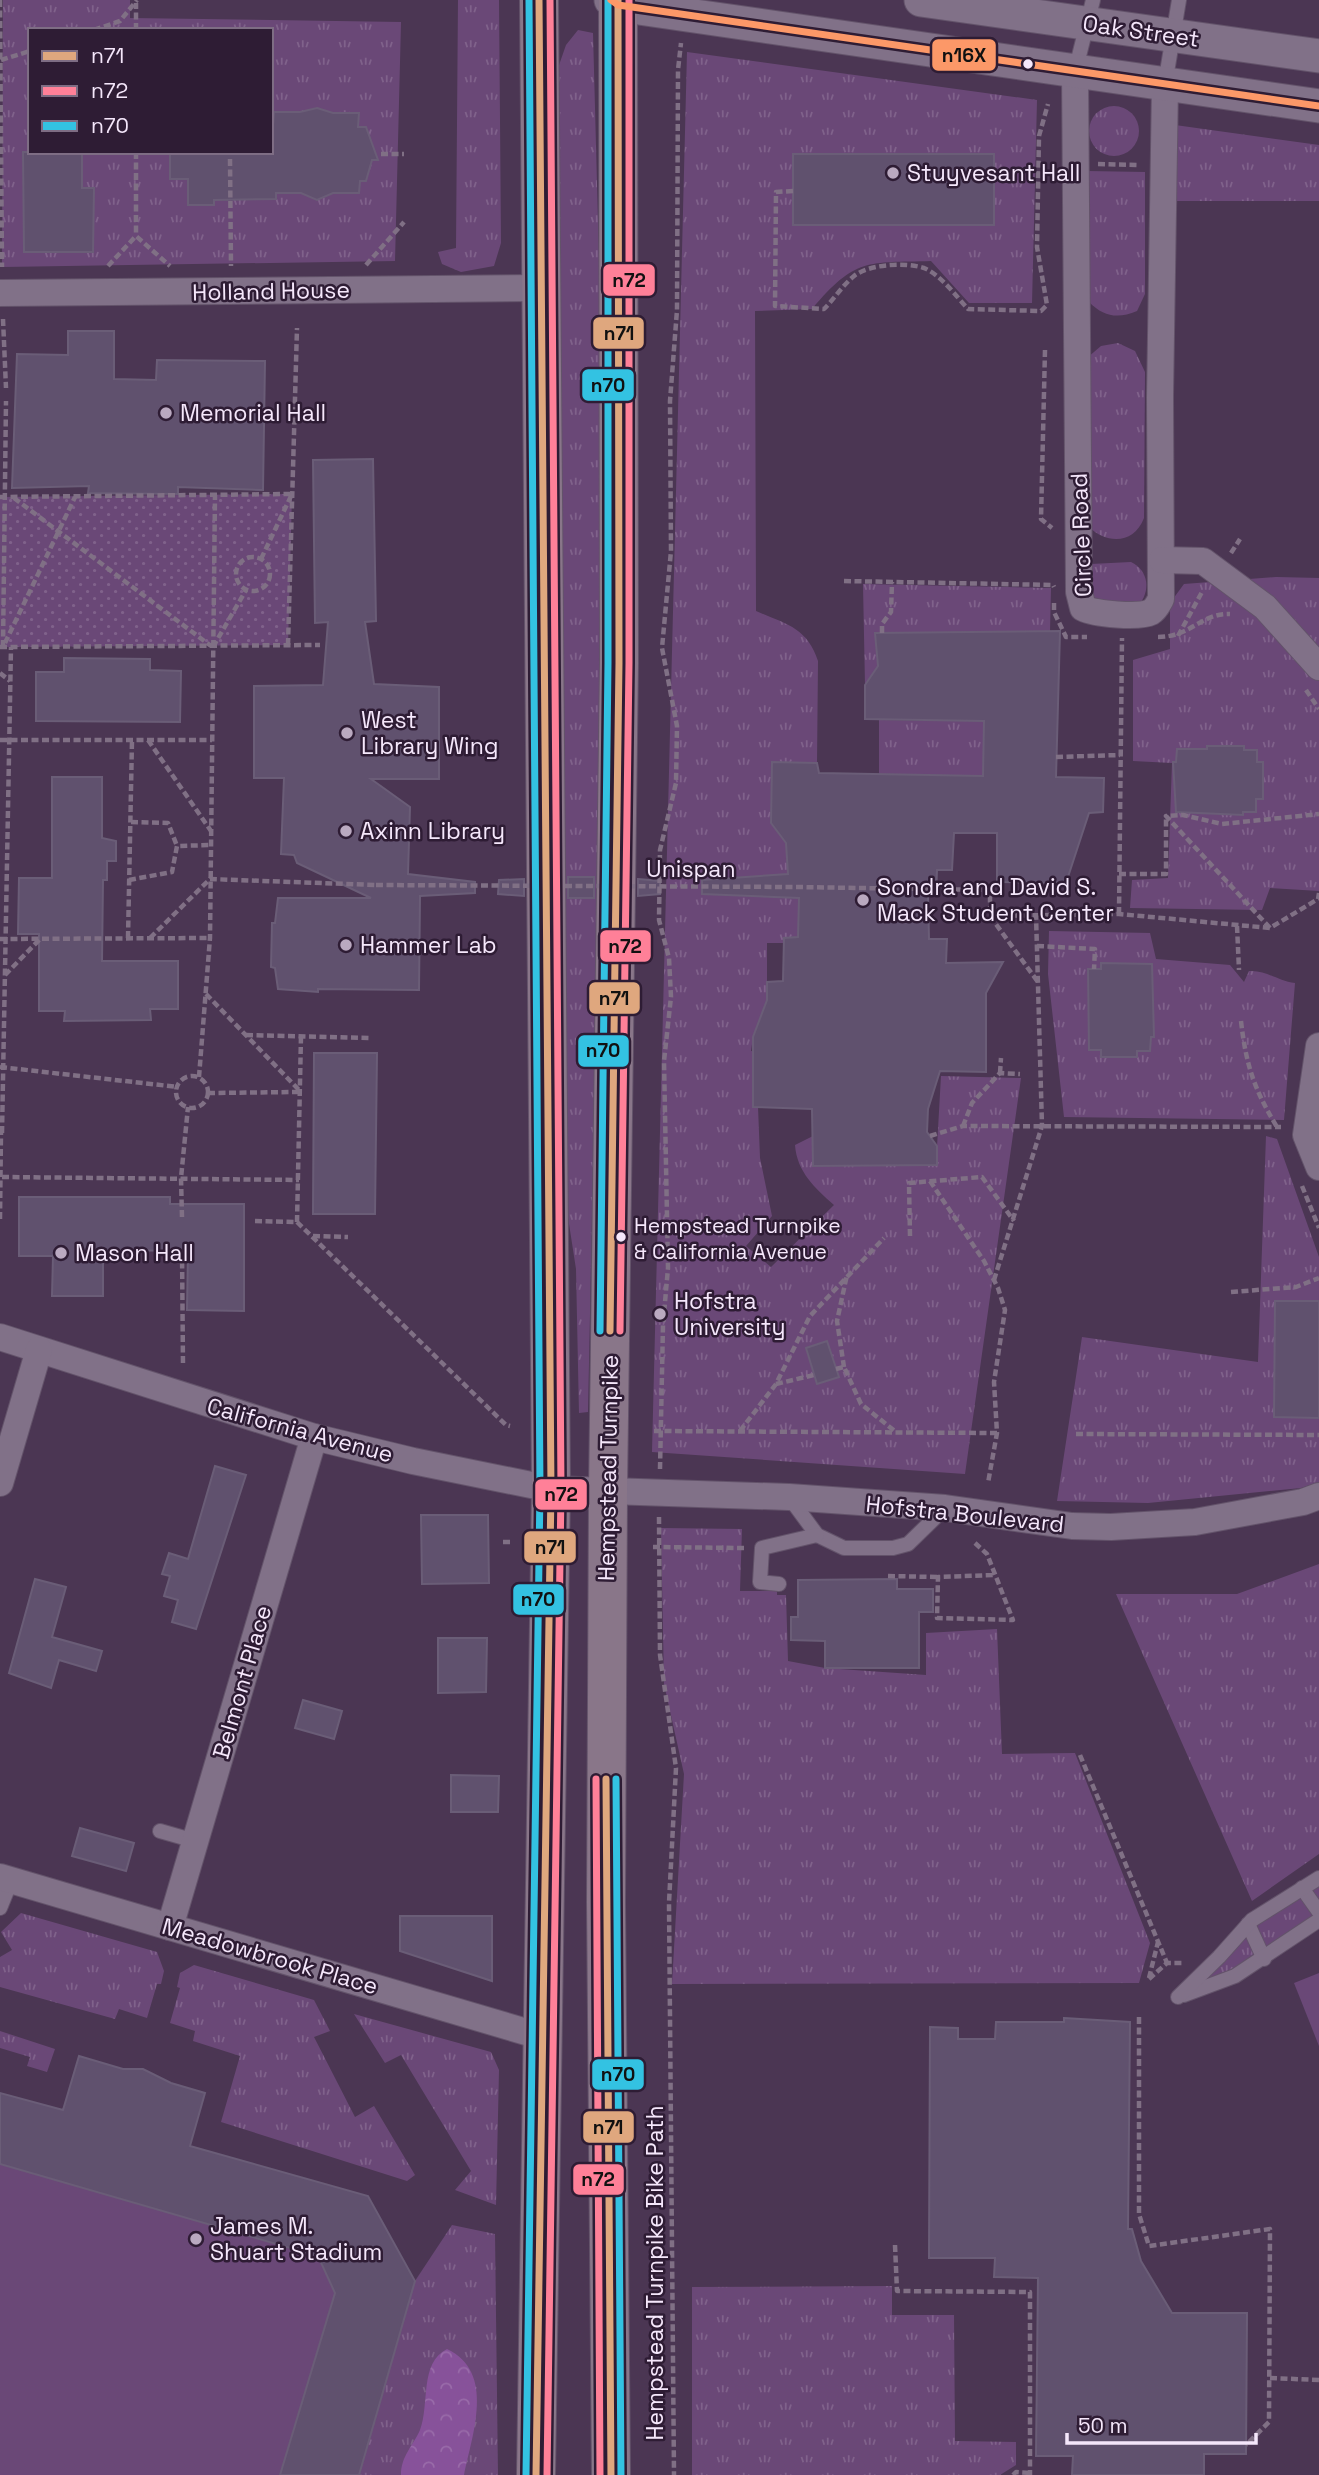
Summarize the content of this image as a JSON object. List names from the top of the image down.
{
  "streets": {
    "main road": ["Hempstead Turnpike"],
    "street": [
      "Oak Street",
      "Holland House",
      "Circle Road",
      "California Avenue",
      "Hofstra Boulevard",
      "Belmont Place",
      "Meadowbrook Place"
    ],
    "path": ["Unispan", "Hempstead Turnpike Bike Path"]
  },
  "crossings": [
    ["California Avenue", "Hempstead Turnpike"],
    ["California Avenue", "Hofstra Boulevard"],
    ["California Avenue", "Belmont Place"],
    ["Hempstead Turnpike", "Hofstra Boulevard"],
    ["Belmont Place", "Meadowbrook Place"]
  ],
  "places": [
    "Stuyvesant Hall",
    "Memorial Hall",
    "West Library Wing",
    "Axinn Library",
    "Sondra and David S. Mack Student Center",
    "Hammer Lab",
    "Hempstead Turnpike & California Avenue",
    "Mason Hall",
    "Hofstra University",
    "James M. Shuart Stadium"
  ],
  "lines": [
    "transit line n71",
    "transit line n72",
    "transit line n70",
    "transit line n16X"
  ],
  "legend": ["n71", "n72", "n70"],
  "scale_bar": "50 m"
}
